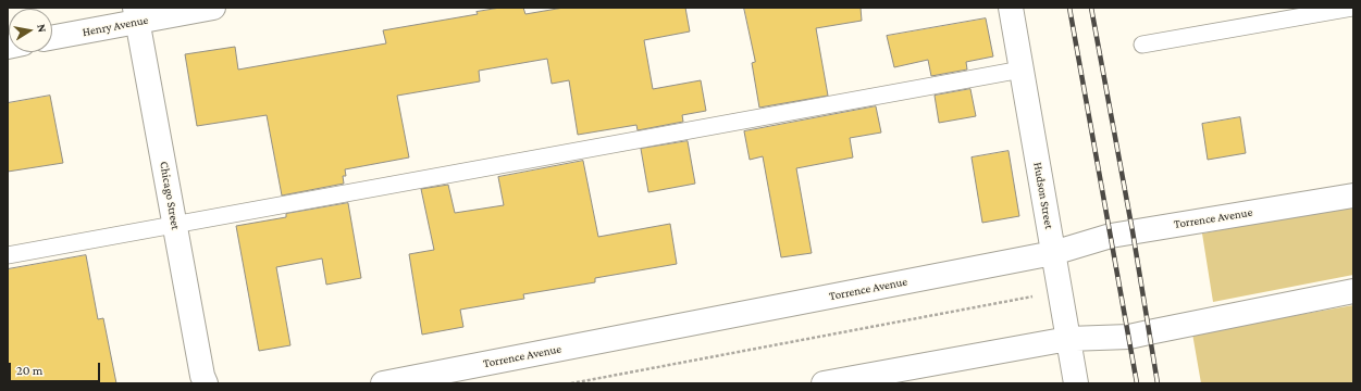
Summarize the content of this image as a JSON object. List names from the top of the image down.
{
  "streets": {
    "street": [
      "Henry Avenue",
      "Chicago Street",
      "Hudson Street",
      "Torrence Avenue"
    ]
  },
  "crossings": [
    ["Henry Avenue", "Chicago Street"],
    ["Hudson Street", "Torrence Avenue"]
  ],
  "scale_bar": "20 m",
  "north": "right"
}
